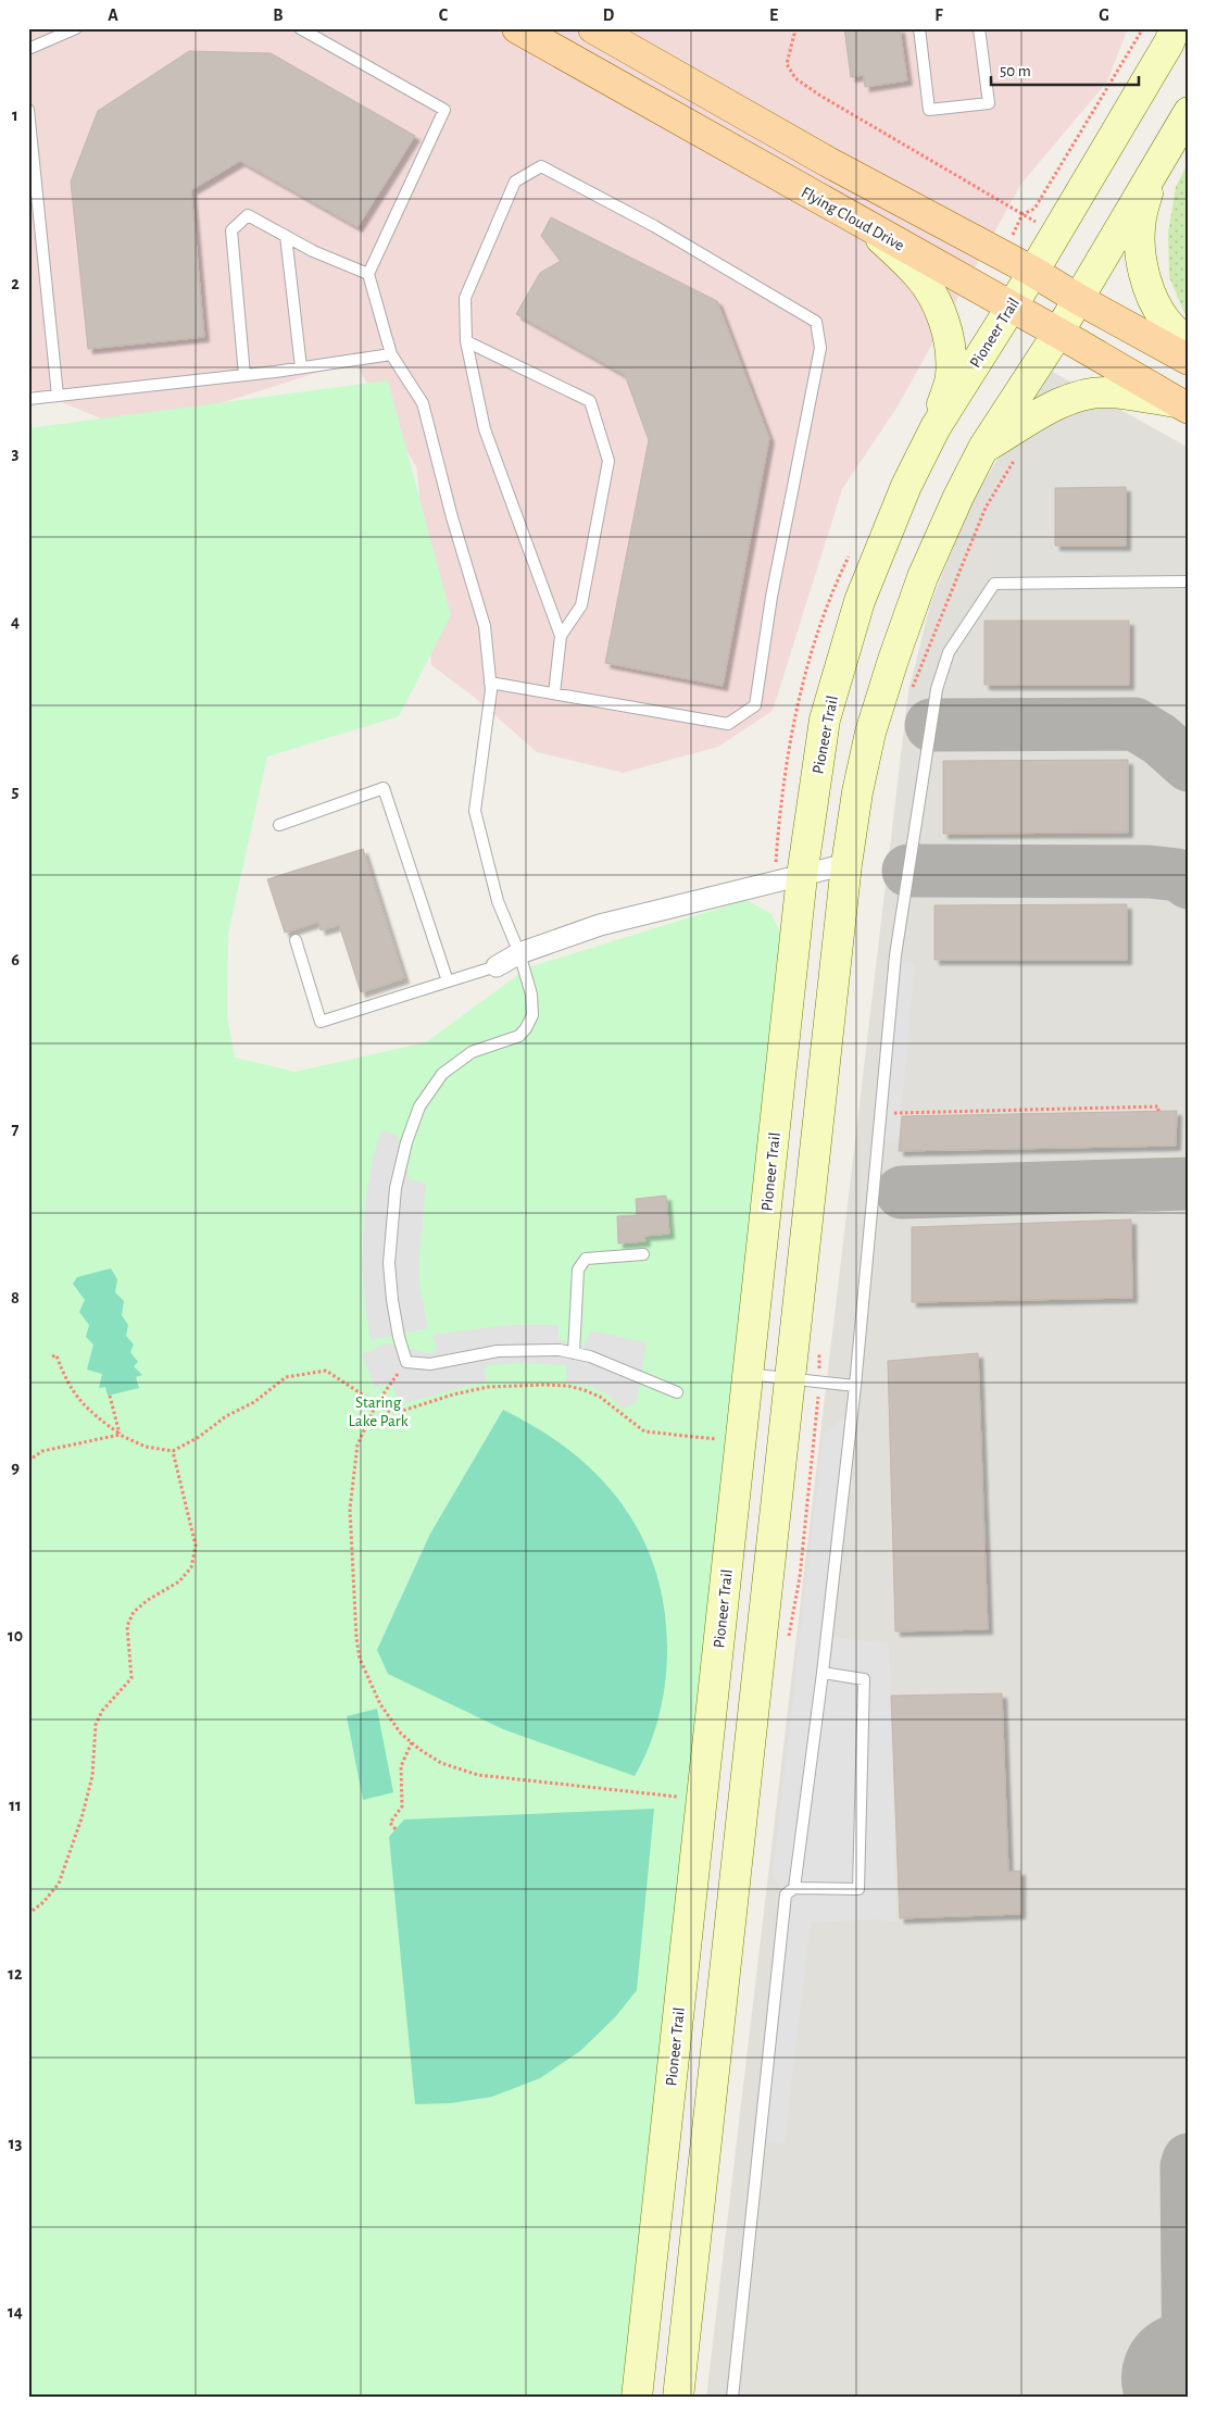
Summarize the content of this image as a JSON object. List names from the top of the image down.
{
  "streets": {
    "main road": ["Flying Cloud Drive", "Pioneer Trail"]
  },
  "crossings": [
    ["Flying Cloud Drive", "Pioneer Trail"]
  ],
  "parks": ["Staring Lake Park"],
  "scale_bar": "50 m",
  "grid": {
    "columns": [
      "A",
      "B",
      "C",
      "D",
      "E",
      "F",
      "G"
    ],
    "rows": [
      "1",
      "2",
      "3",
      "4",
      "5",
      "6",
      "7",
      "8",
      "9",
      "10",
      "11",
      "12",
      "13",
      "14"
    ]
  }
}
